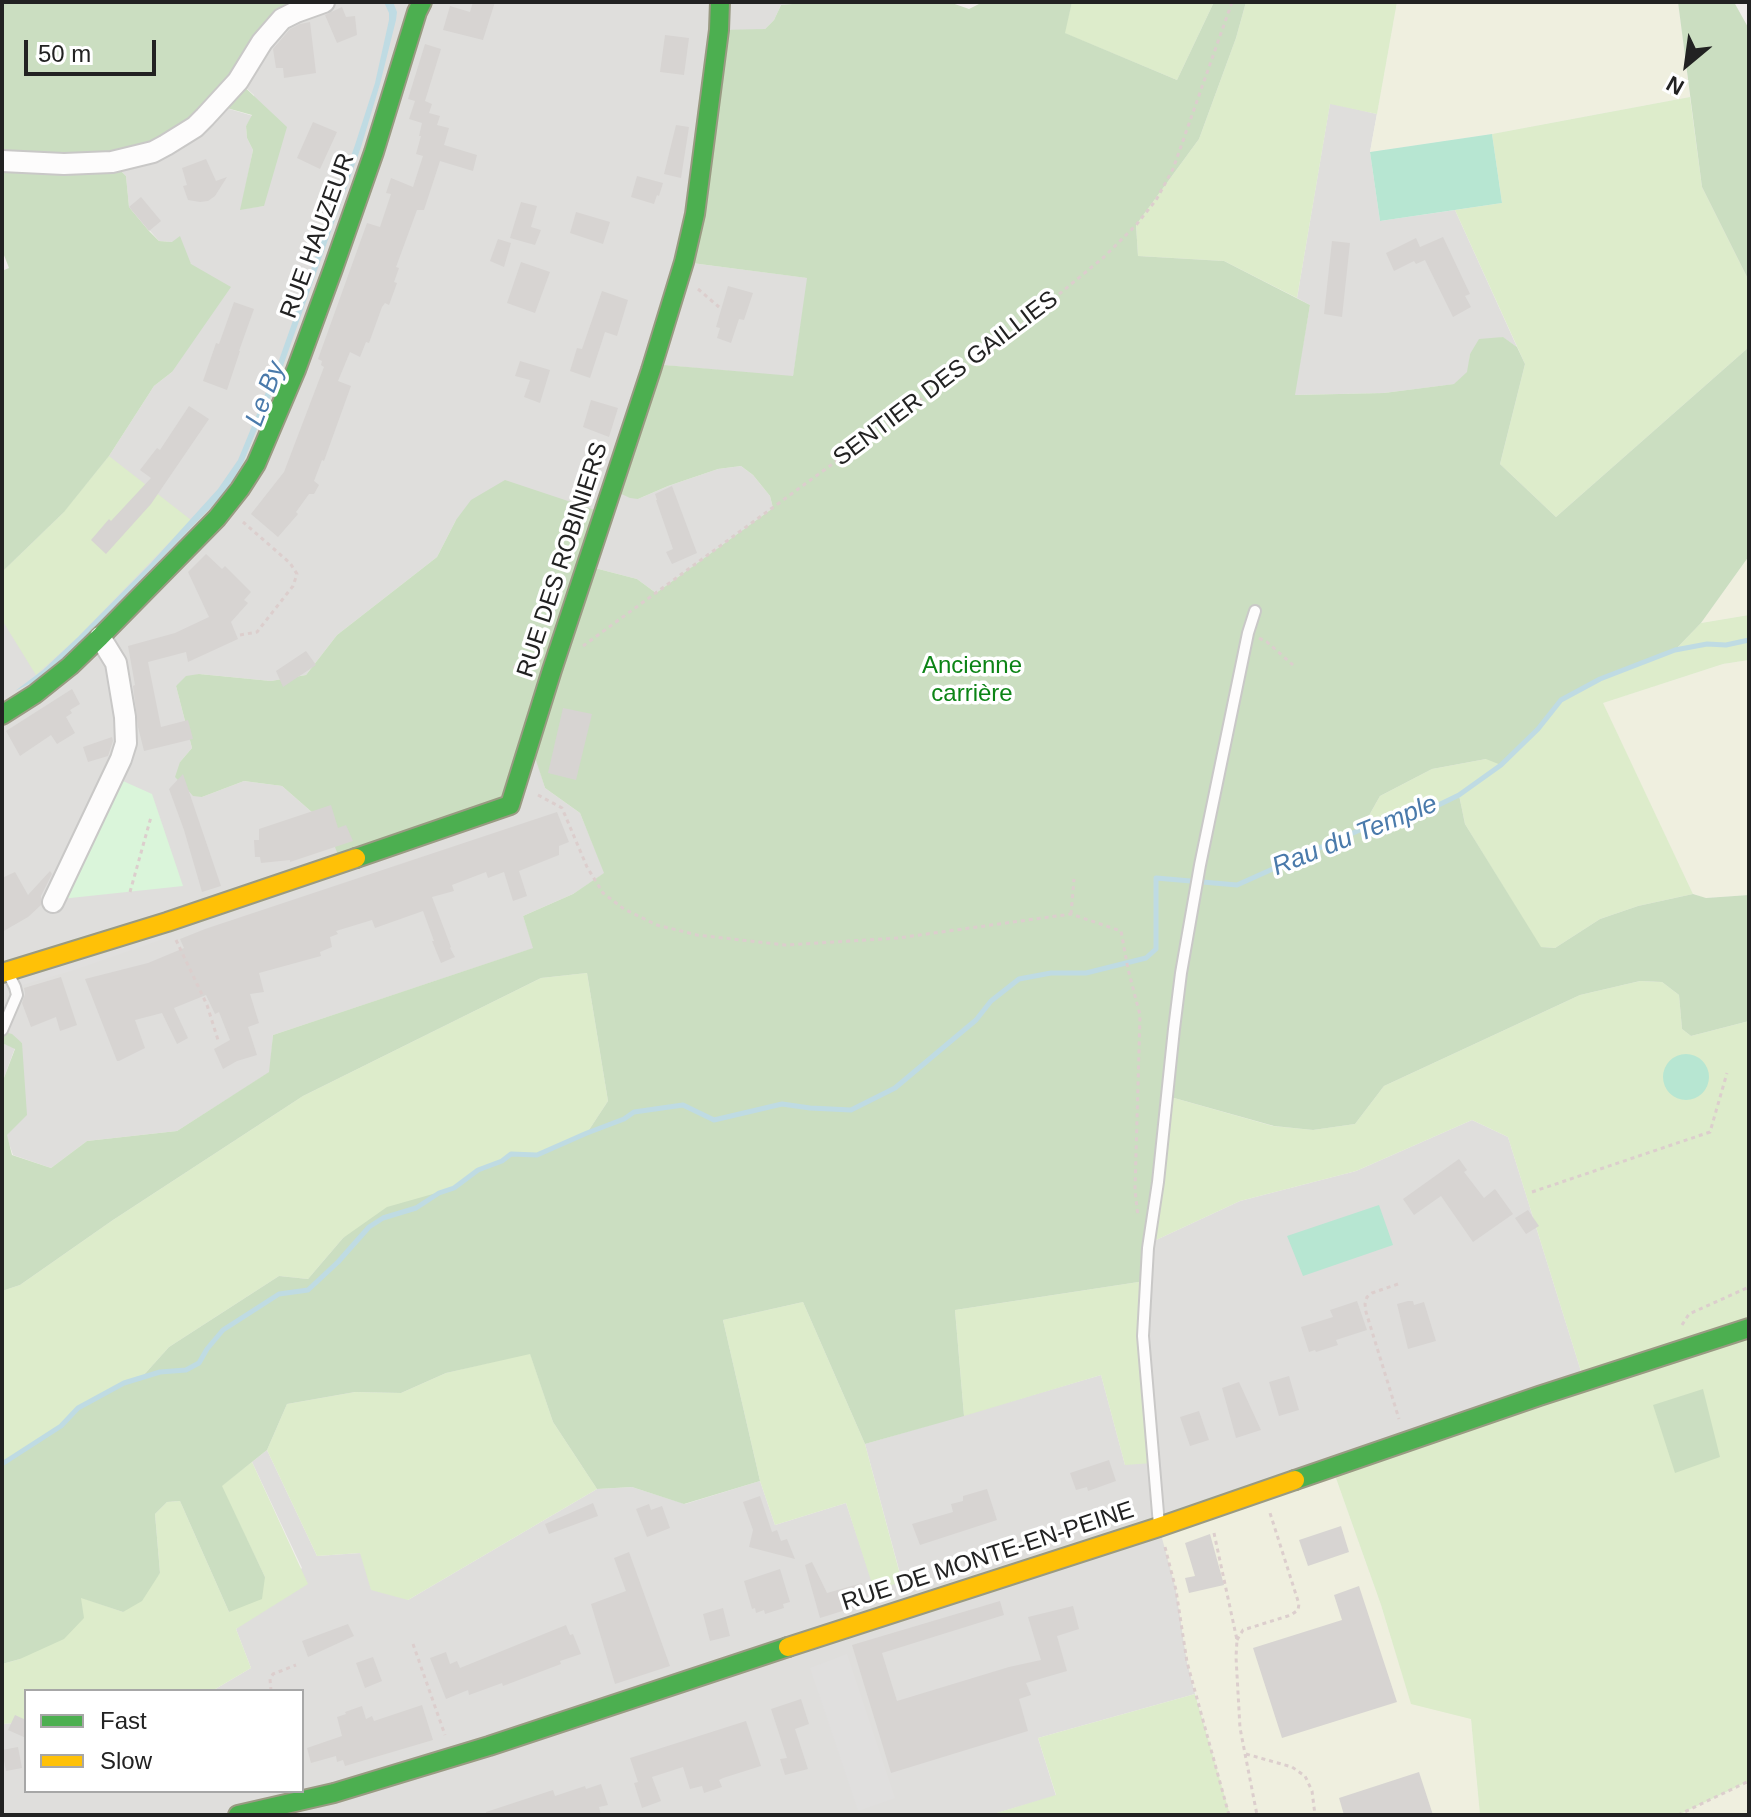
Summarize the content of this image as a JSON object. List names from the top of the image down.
{
  "streets": {
    "street": ["RUE HAUZEUR", "RUE DES ROBINIERS", "RUE DE MONTE-EN-PEINE"],
    "path": ["SENTIER DES GAILLIES"]
  },
  "crossings": [
    ["SENTIER DES GAILLIES", "RUE DES ROBINIERS"]
  ],
  "water": ["Le By", "Rau du Temple"],
  "parks": ["Ancienne carrière"],
  "legend": ["Fast", "Slow"],
  "scale_bar": "50 m",
  "north": "bottom left"
}
